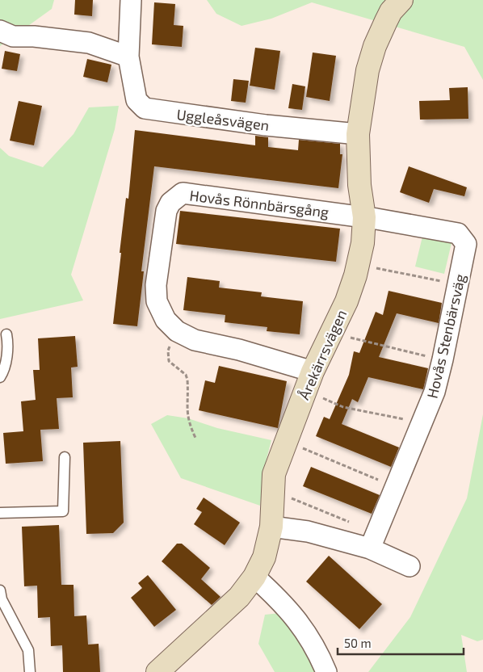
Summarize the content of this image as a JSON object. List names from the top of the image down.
{
  "streets": {
    "street": [
      "Uggleåsvägen",
      "Hovås Rönnbärsgång",
      "Hovås Stenbärsväg",
      "Årekärrsvägen"
    ]
  },
  "crossings": [
    ["Uggleåsvägen", "Årekärrsvägen"],
    ["Hovås Rönnbärsgång", "Hovås Stenbärsväg"],
    ["Hovås Rönnbärsgång", "Årekärrsvägen"],
    ["Hovås Stenbärsväg", "Årekärrsvägen"]
  ],
  "scale_bar": "50 m"
}
